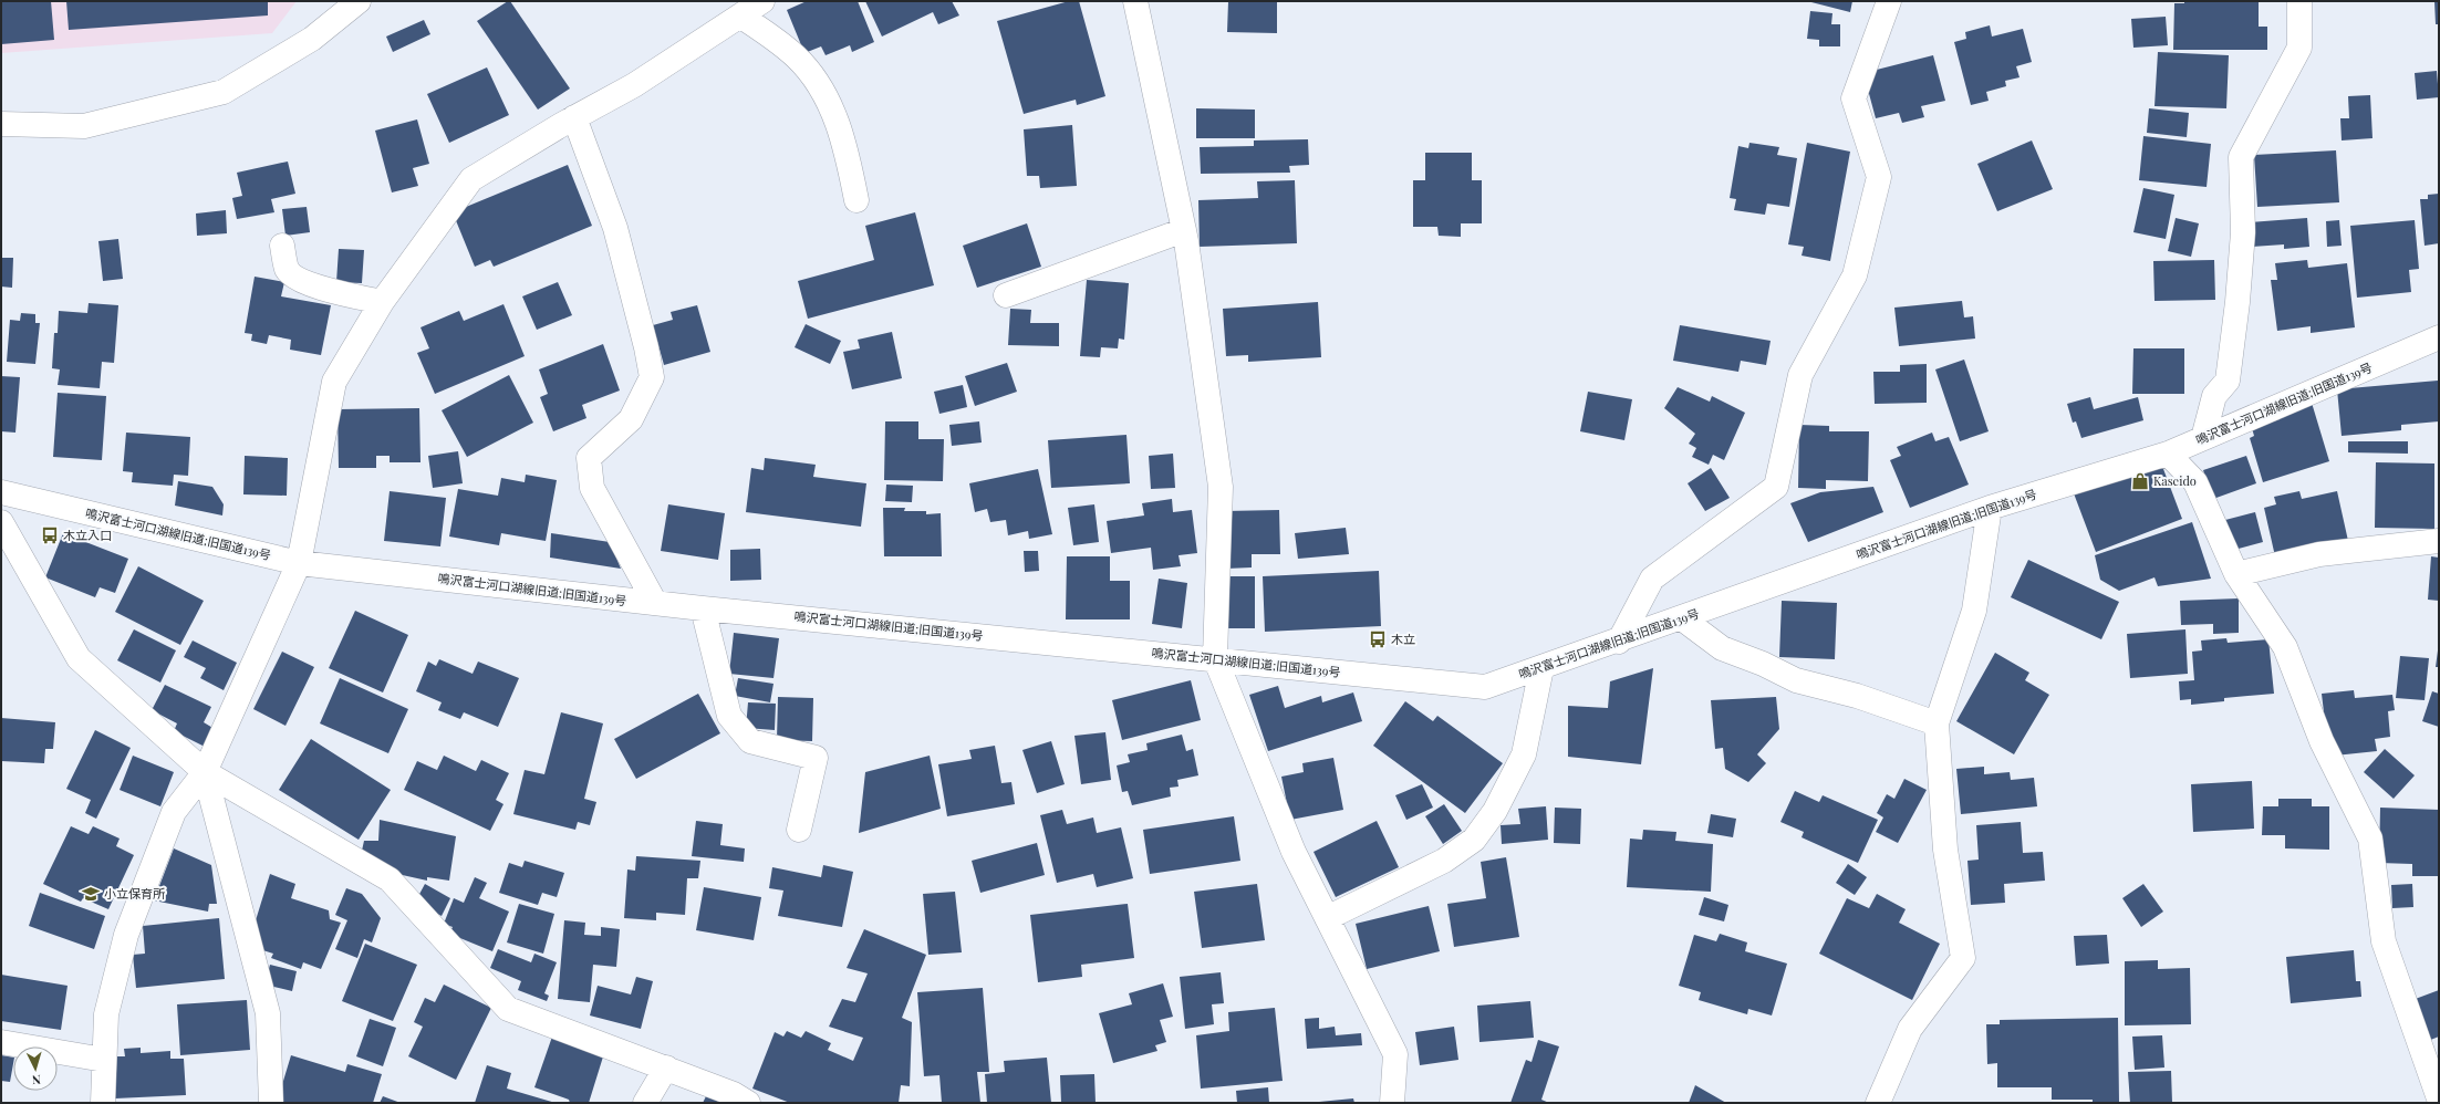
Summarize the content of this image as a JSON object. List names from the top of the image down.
{
  "streets": {
    "street": ["鳴沢富士河口湖線旧道;旧国道139号"]
  },
  "places": {
    "shop": ["Kaseido"],
    "bus stop": ["木立入口", "木立"],
    "school or university": ["小立保育所"]
  },
  "north": "bottom"
}
